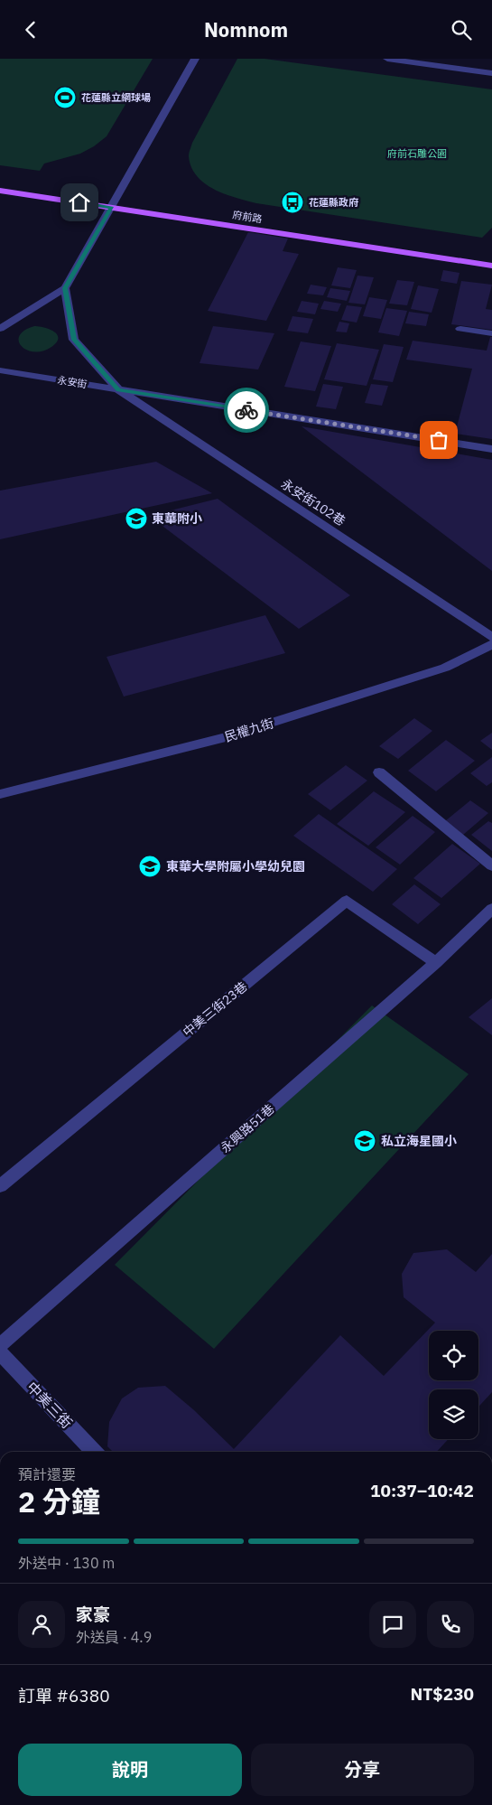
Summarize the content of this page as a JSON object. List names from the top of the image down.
{
  "streets": {
    "main road": ["府前路"],
    "street": [
      "永安街",
      "永安街102巷",
      "民權九街",
      "中美三街23巷",
      "永興路51巷",
      "中美三街"
    ]
  },
  "crossings": [
    ["永安街", "永安街102巷"],
    ["中美三街23巷", "永興路51巷"]
  ],
  "parks": ["府前石雕公園"],
  "places": {
    "sports": ["花蓮縣立網球場"],
    "bus stop": ["花蓮縣政府"],
    "school or university": ["東華附小", "東華大學附屬小學幼兒園", "私立海星國小"]
  },
  "page": {
    "header": "Nomnom",
    "heading": ["2 分鐘", "預計還要", "10:37–10:42"],
    "panel": [
      "家豪",
      "外送員 · 4.9",
      "訂單 #6380",
      "NT$230"
    ],
    "bar": "外送中 · 130 m",
    "buttons": ["說明", "分享"]
  }
}
